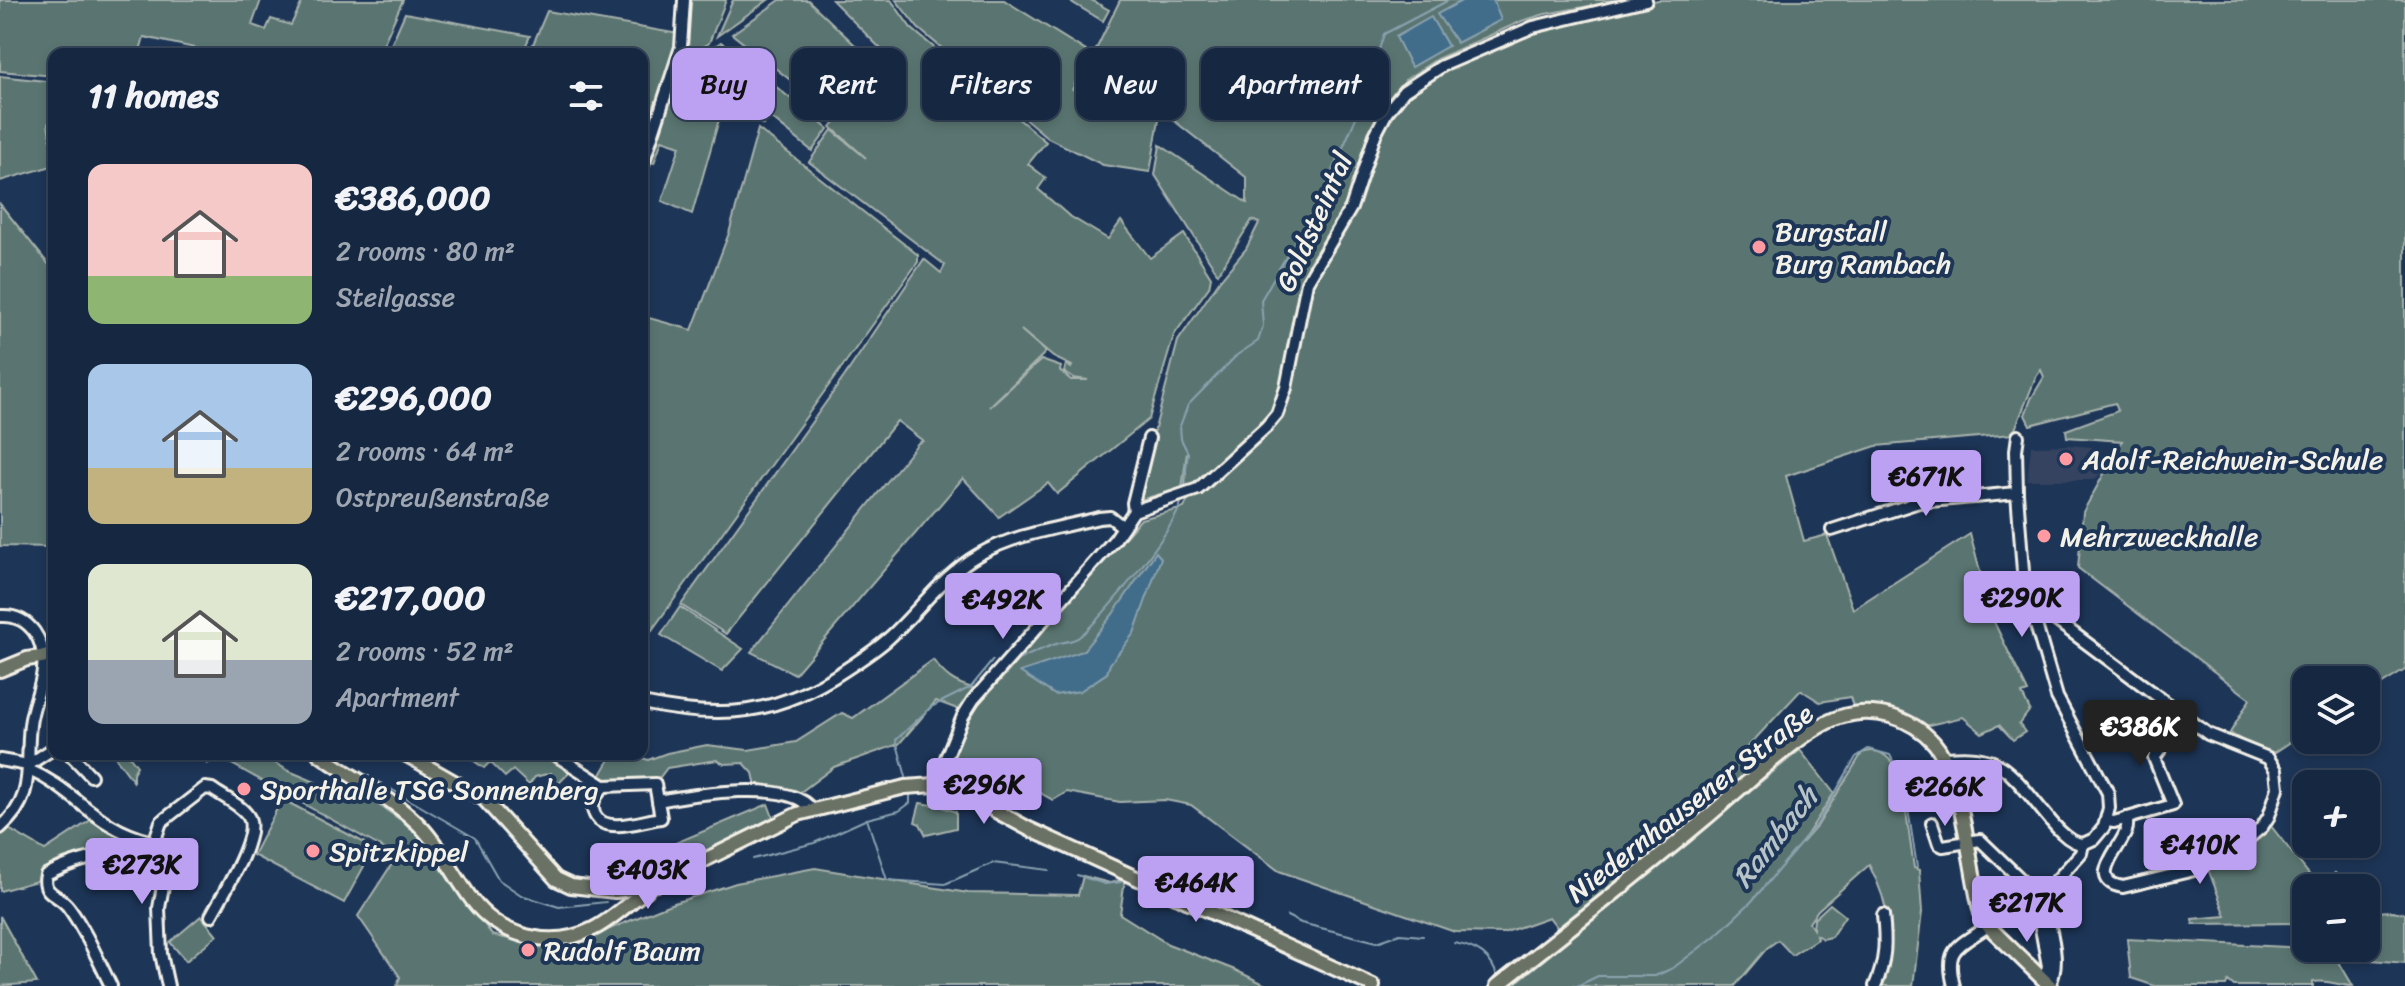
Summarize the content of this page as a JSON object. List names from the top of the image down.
{
  "streets": {
    "main road": ["Niedernhausener Straße"],
    "street": ["Goldsteintal"]
  },
  "water": ["Rambach"],
  "places": [
    "Burgstall Burg Rambach",
    "Adolf-Reichwein-Schule",
    "Mehrzweckhalle",
    "Sporthalle TSG Sonnenberg",
    "Spitzkippel",
    "Rudolf Baum"
  ],
  "page": {
    "chip": [
      "Buy",
      "Rent",
      "Filters",
      "New",
      "Apartment"
    ],
    "heading": "11 homes",
    "list": [
      {
        "name": "€386,000",
        "note": "2 rooms · 80 m² · Steilgasse"
      },
      {
        "name": "€296,000",
        "note": "2 rooms · 64 m² · Ostpreußenstraße"
      },
      {
        "name": "€217,000",
        "note": "2 rooms · 52 m² · Apartment"
      }
    ],
    "price": [
      "€671K",
      "€290K",
      "€492K",
      "€386K",
      "€296K",
      "€266K",
      "€410K",
      "€273K",
      "€403K",
      "€464K",
      "€217K"
    ],
    "map_buttons": ["+", "−"]
  }
}
